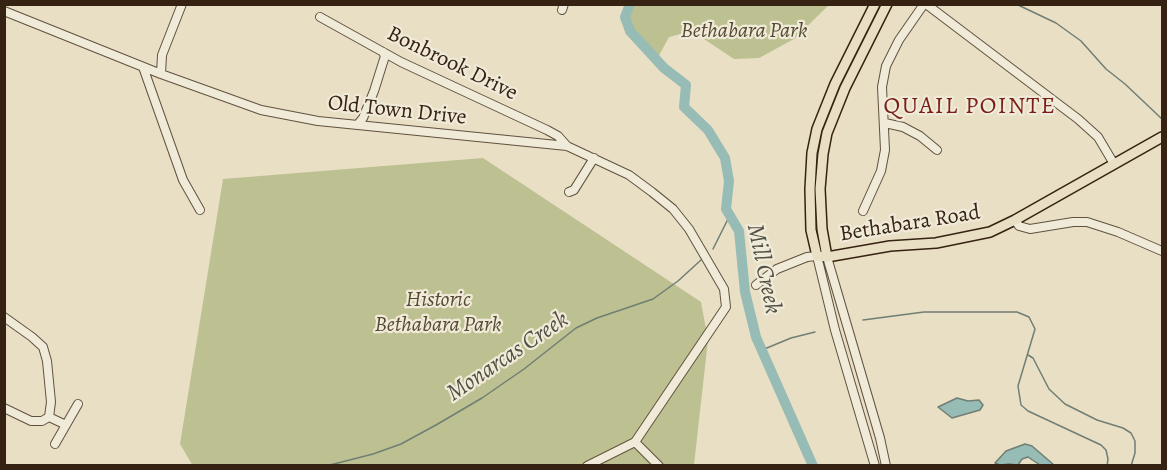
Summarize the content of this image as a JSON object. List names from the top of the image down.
{
  "streets": {
    "main road": ["Bethabara Road"],
    "street": ["Bonbrook Drive", "Old Town Drive"]
  },
  "crossings": [
    ["Bonbrook Drive", "Old Town Drive"]
  ],
  "districts": ["QUAIL POINTE"],
  "water": ["Mill Creek", "Monarcas Creek"],
  "parks": ["Bethabara Park", "Historic Bethabara Park"]
}
